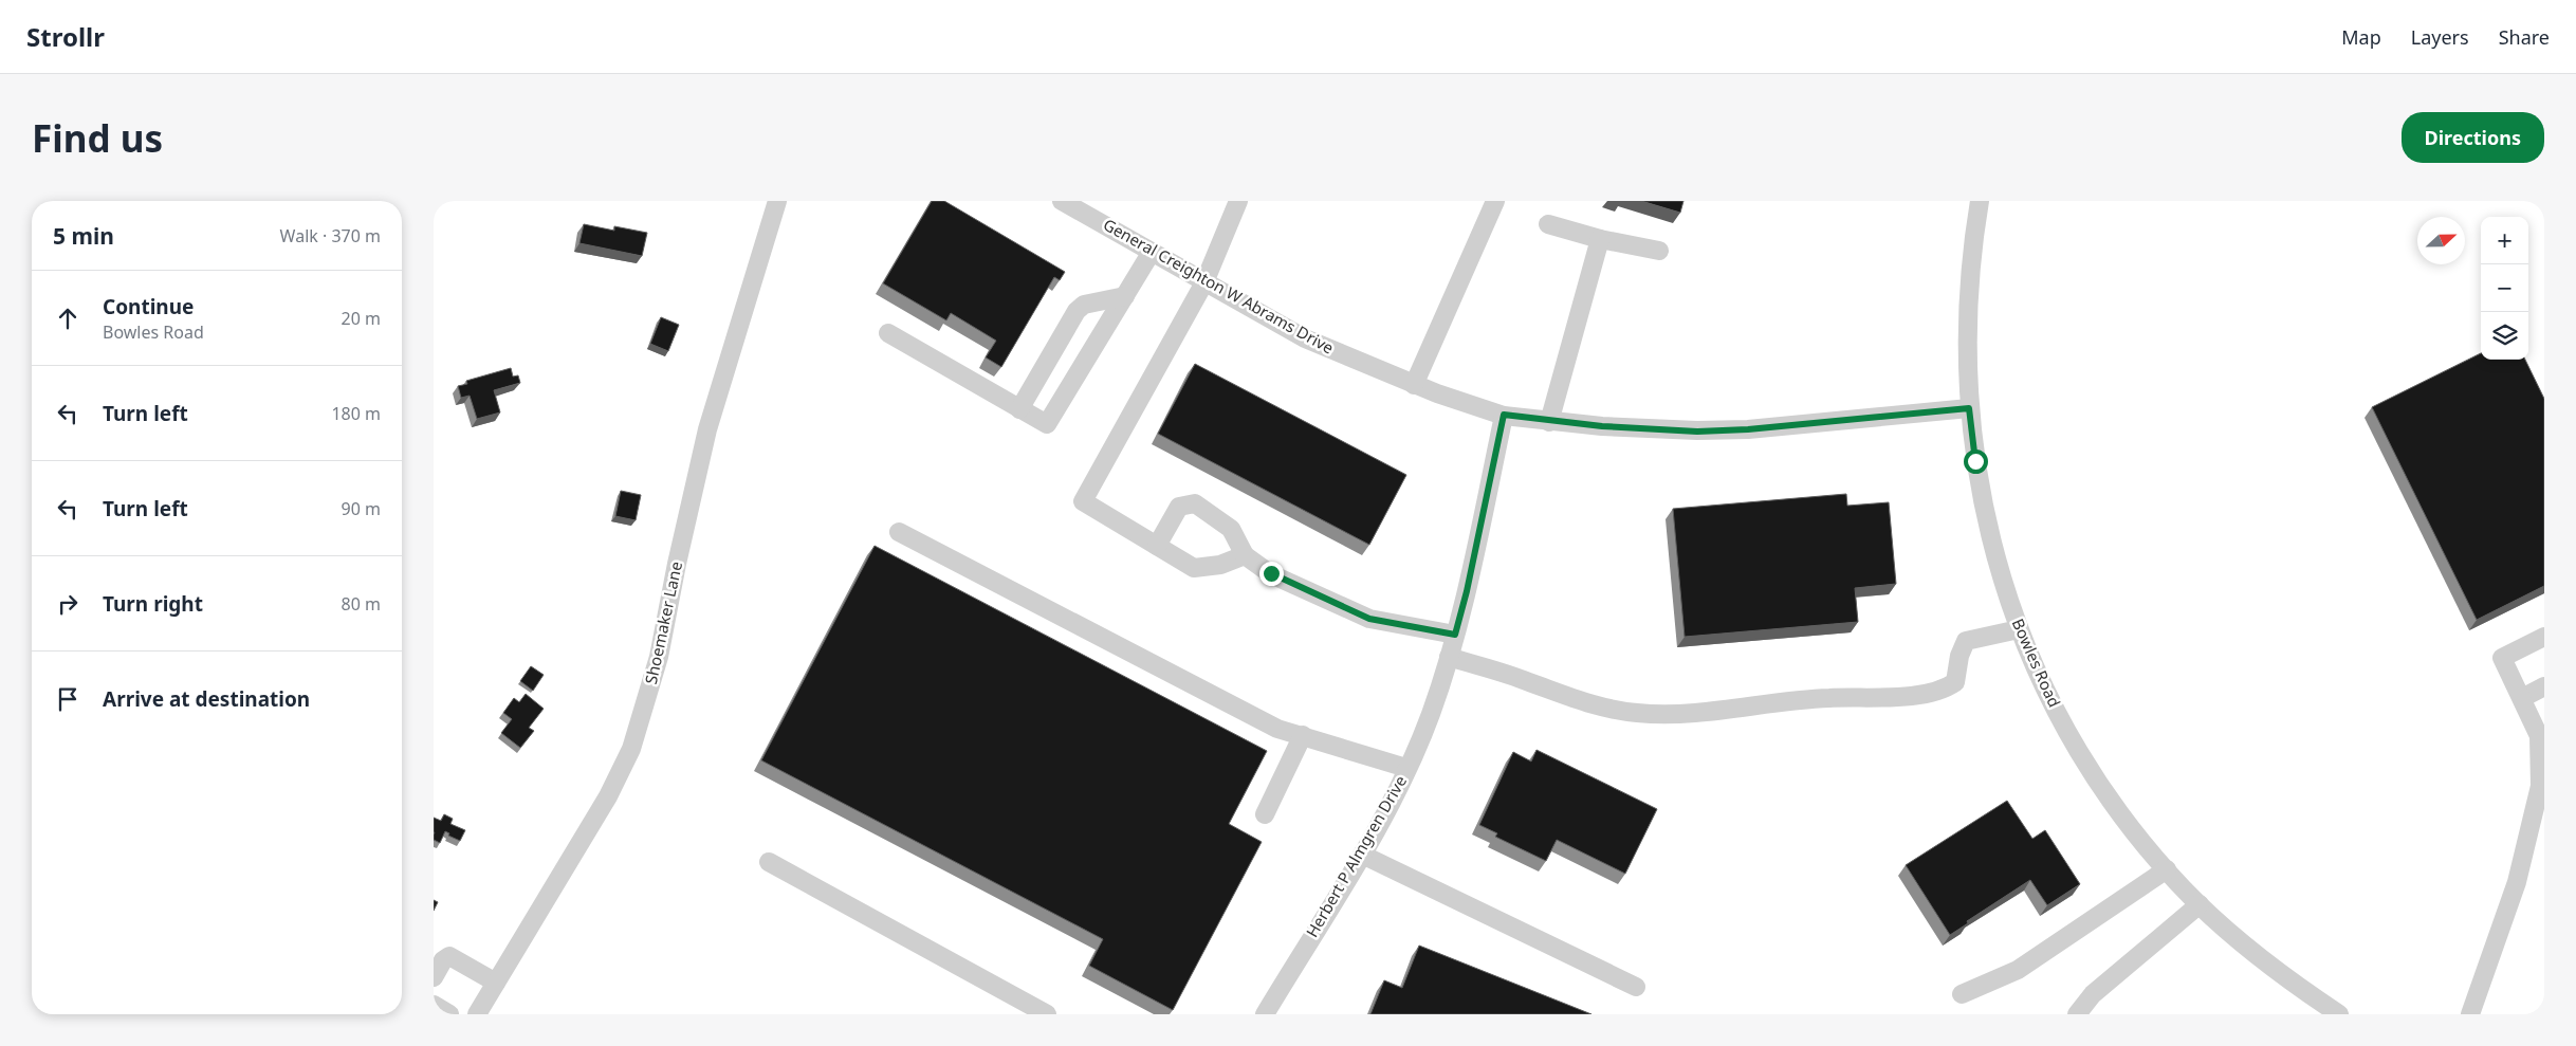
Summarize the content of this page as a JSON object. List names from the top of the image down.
{
  "streets": {
    "street": [
      "General Creighton W Abrams Drive",
      "Shoemaker Lane",
      "Bowles Road",
      "Herbert P Almgren Drive"
    ]
  },
  "crossings": [
    ["General Creighton W Abrams Drive", "Bowles Road"],
    ["General Creighton W Abrams Drive", "Herbert P Almgren Drive"]
  ],
  "north": "right",
  "page": {
    "header": "Strollr",
    "nav": ["Map", "Layers", "Share"],
    "buttons": "Directions",
    "title": "Find us",
    "heading": ["5 min", "Walk · 370 m"],
    "map_buttons": ["+", "−"],
    "list": [
      ["Continue", "Bowles Road", "20 m"],
      ["Turn left", "180 m"],
      ["Turn left", "90 m"],
      ["Turn right", "80 m"],
      "Arrive at destination"
    ]
  }
}
